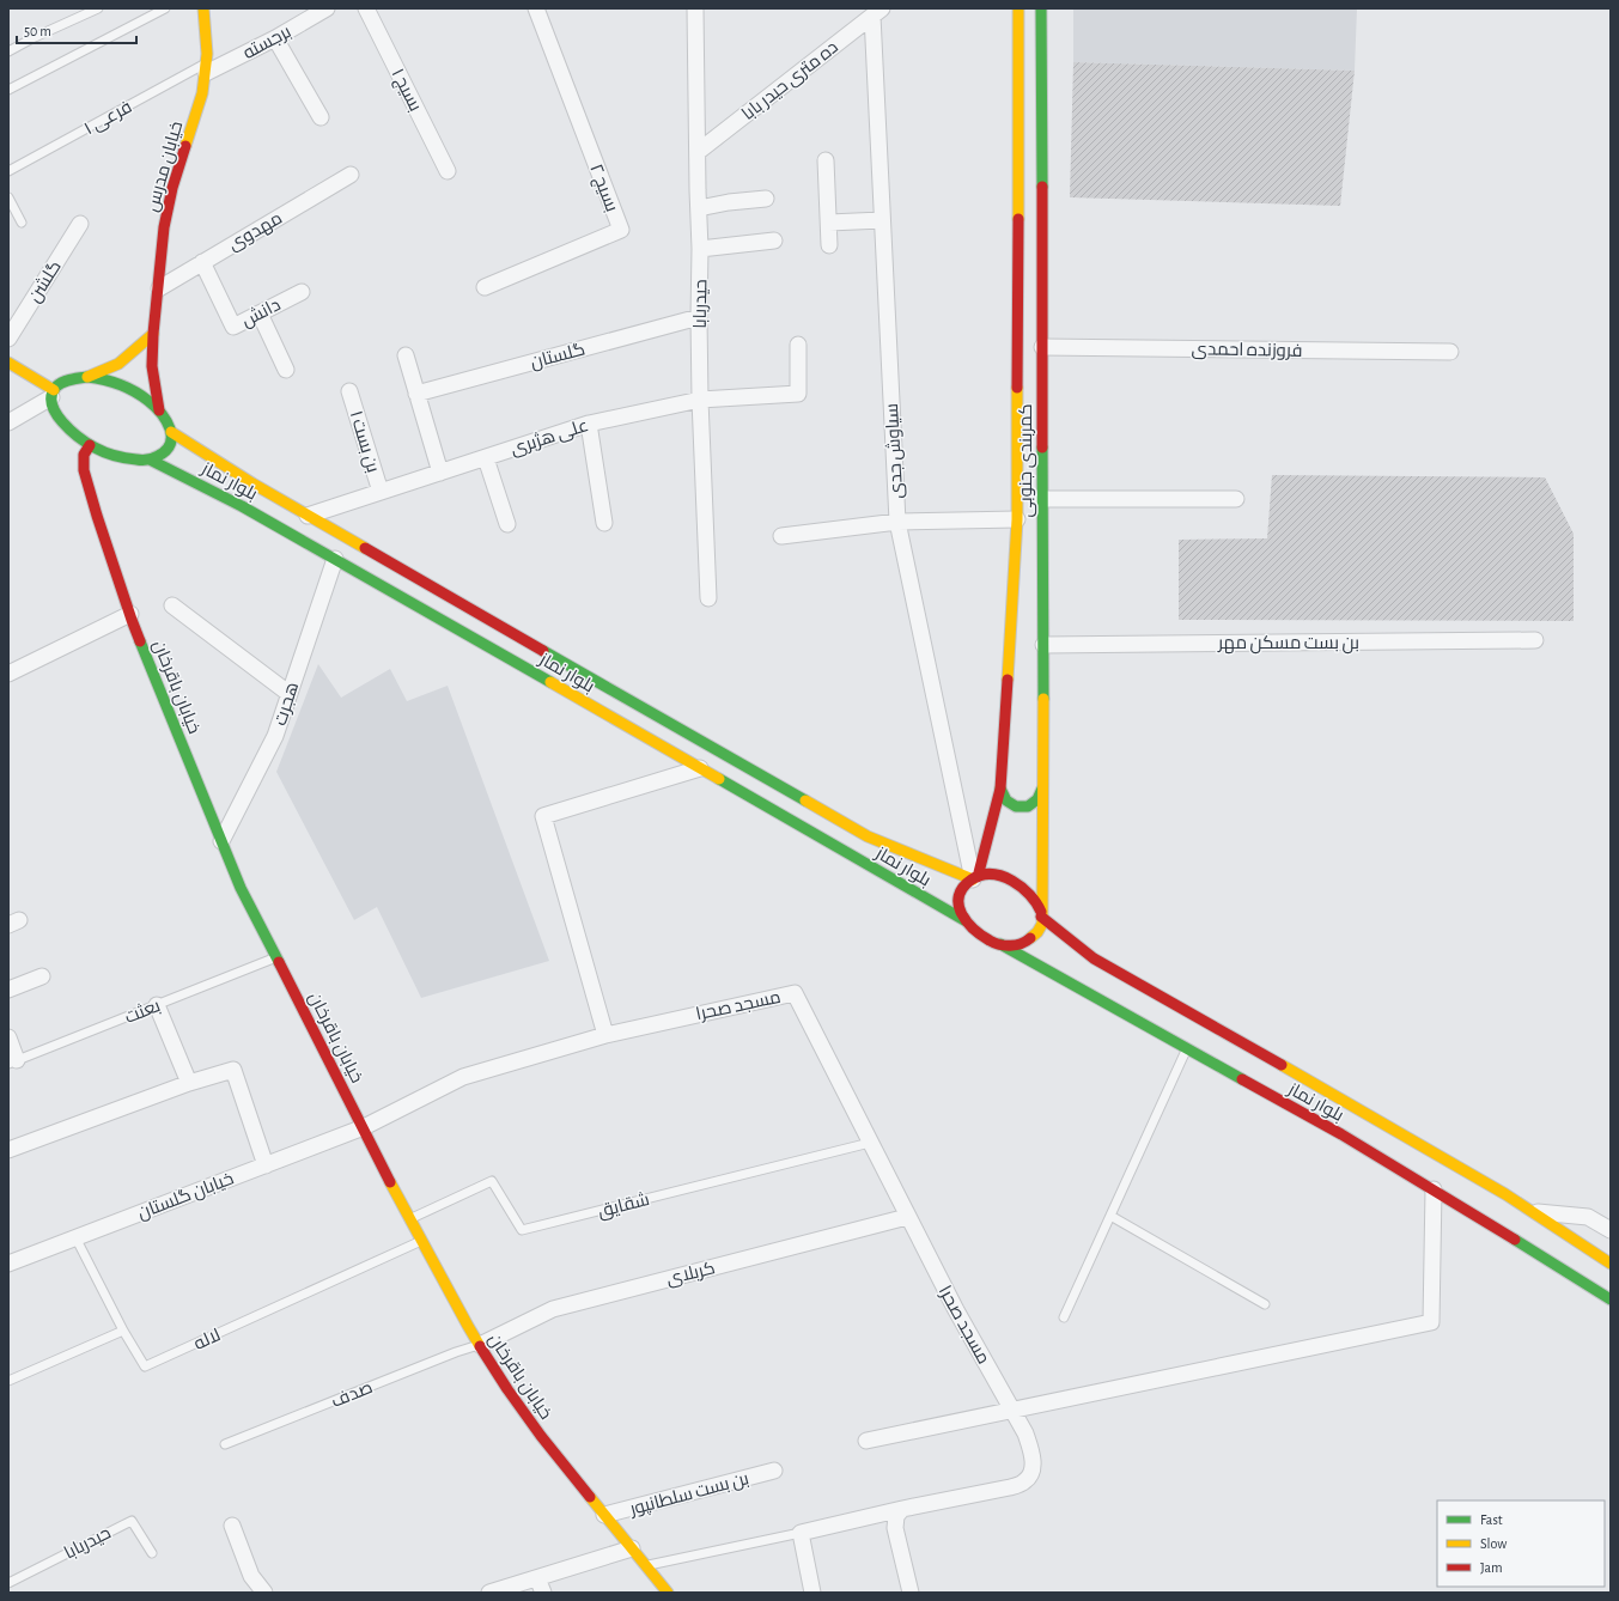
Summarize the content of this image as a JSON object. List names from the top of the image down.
{
  "streets": {
    "main road": [
      "خیابان مدرس",
      "کمربندی جنوبی",
      "بلوار نماز",
      "خیابان باقرخان"
    ],
    "street": [
      "برجسته",
      "ده متری حیدر بابا",
      "بسیج ۱",
      "بسیج ۲",
      "مهدوی",
      "گلشن",
      "حیدربابا",
      "دانش",
      "فروزنده احمدی",
      "گلستان",
      "علی هژبری",
      "بن بست ۱",
      "سیاوش جدی",
      "بن بست مسکن مهر",
      "هجرت",
      "مسجد صحرا",
      "خیابان گلستان",
      "کربلای",
      "بن بست سلطانپور"
    ],
    "lane": [
      "فرعی ۱",
      "بعثت",
      "شقایق",
      "لاله",
      "صدف"
    ]
  },
  "crossings": [
    ["برجسته", "فرعی ۱"],
    ["برجسته", "خیابان مدرس"],
    ["ده متری حیدر بابا", "حیدربابا"],
    ["ده متری حیدر بابا", "سیاوش جدی"],
    ["فرعی ۱", "خیابان مدرس"],
    ["خیابان مدرس", "مهدوی"],
    ["مهدوی", "دانش"],
    ["حیدربابا", "گلستان"],
    ["حیدربابا", "علی هژبری"],
    ["فروزنده احمدی", "کمربندی جنوبی"],
    ["علی هژبری", "بن بست ۱"],
    ["علی هژبری", "بلوار نماز"],
    ["سیاوش جدی", "کمربندی جنوبی"],
    ["سیاوش جدی", "بلوار نماز"],
    ["کمربندی جنوبی", "بلوار نماز"],
    ["کمربندی جنوبی", "بن بست مسکن مهر"],
    ["بلوار نماز", "هجرت"],
    ["خیابان باقرخان", "هجرت"],
    ["خیابان باقرخان", "بعثت"],
    ["خیابان باقرخان", "خیابان گلستان"],
    ["خیابان باقرخان", "شقایق"],
    ["خیابان باقرخان", "کربلای"],
    ["خیابان باقرخان", "لاله"],
    ["خیابان باقرخان", "صدف"],
    ["خیابان باقرخان", "بن بست سلطانپور"],
    ["مسجد صحرا", "خیابان گلستان"],
    ["مسجد صحرا", "شقایق"],
    ["مسجد صحرا", "کربلای"],
    ["کربلای", "صدف"]
  ],
  "legend": ["Fast", "Slow", "Jam"],
  "scale_bar": "50 m"
}
